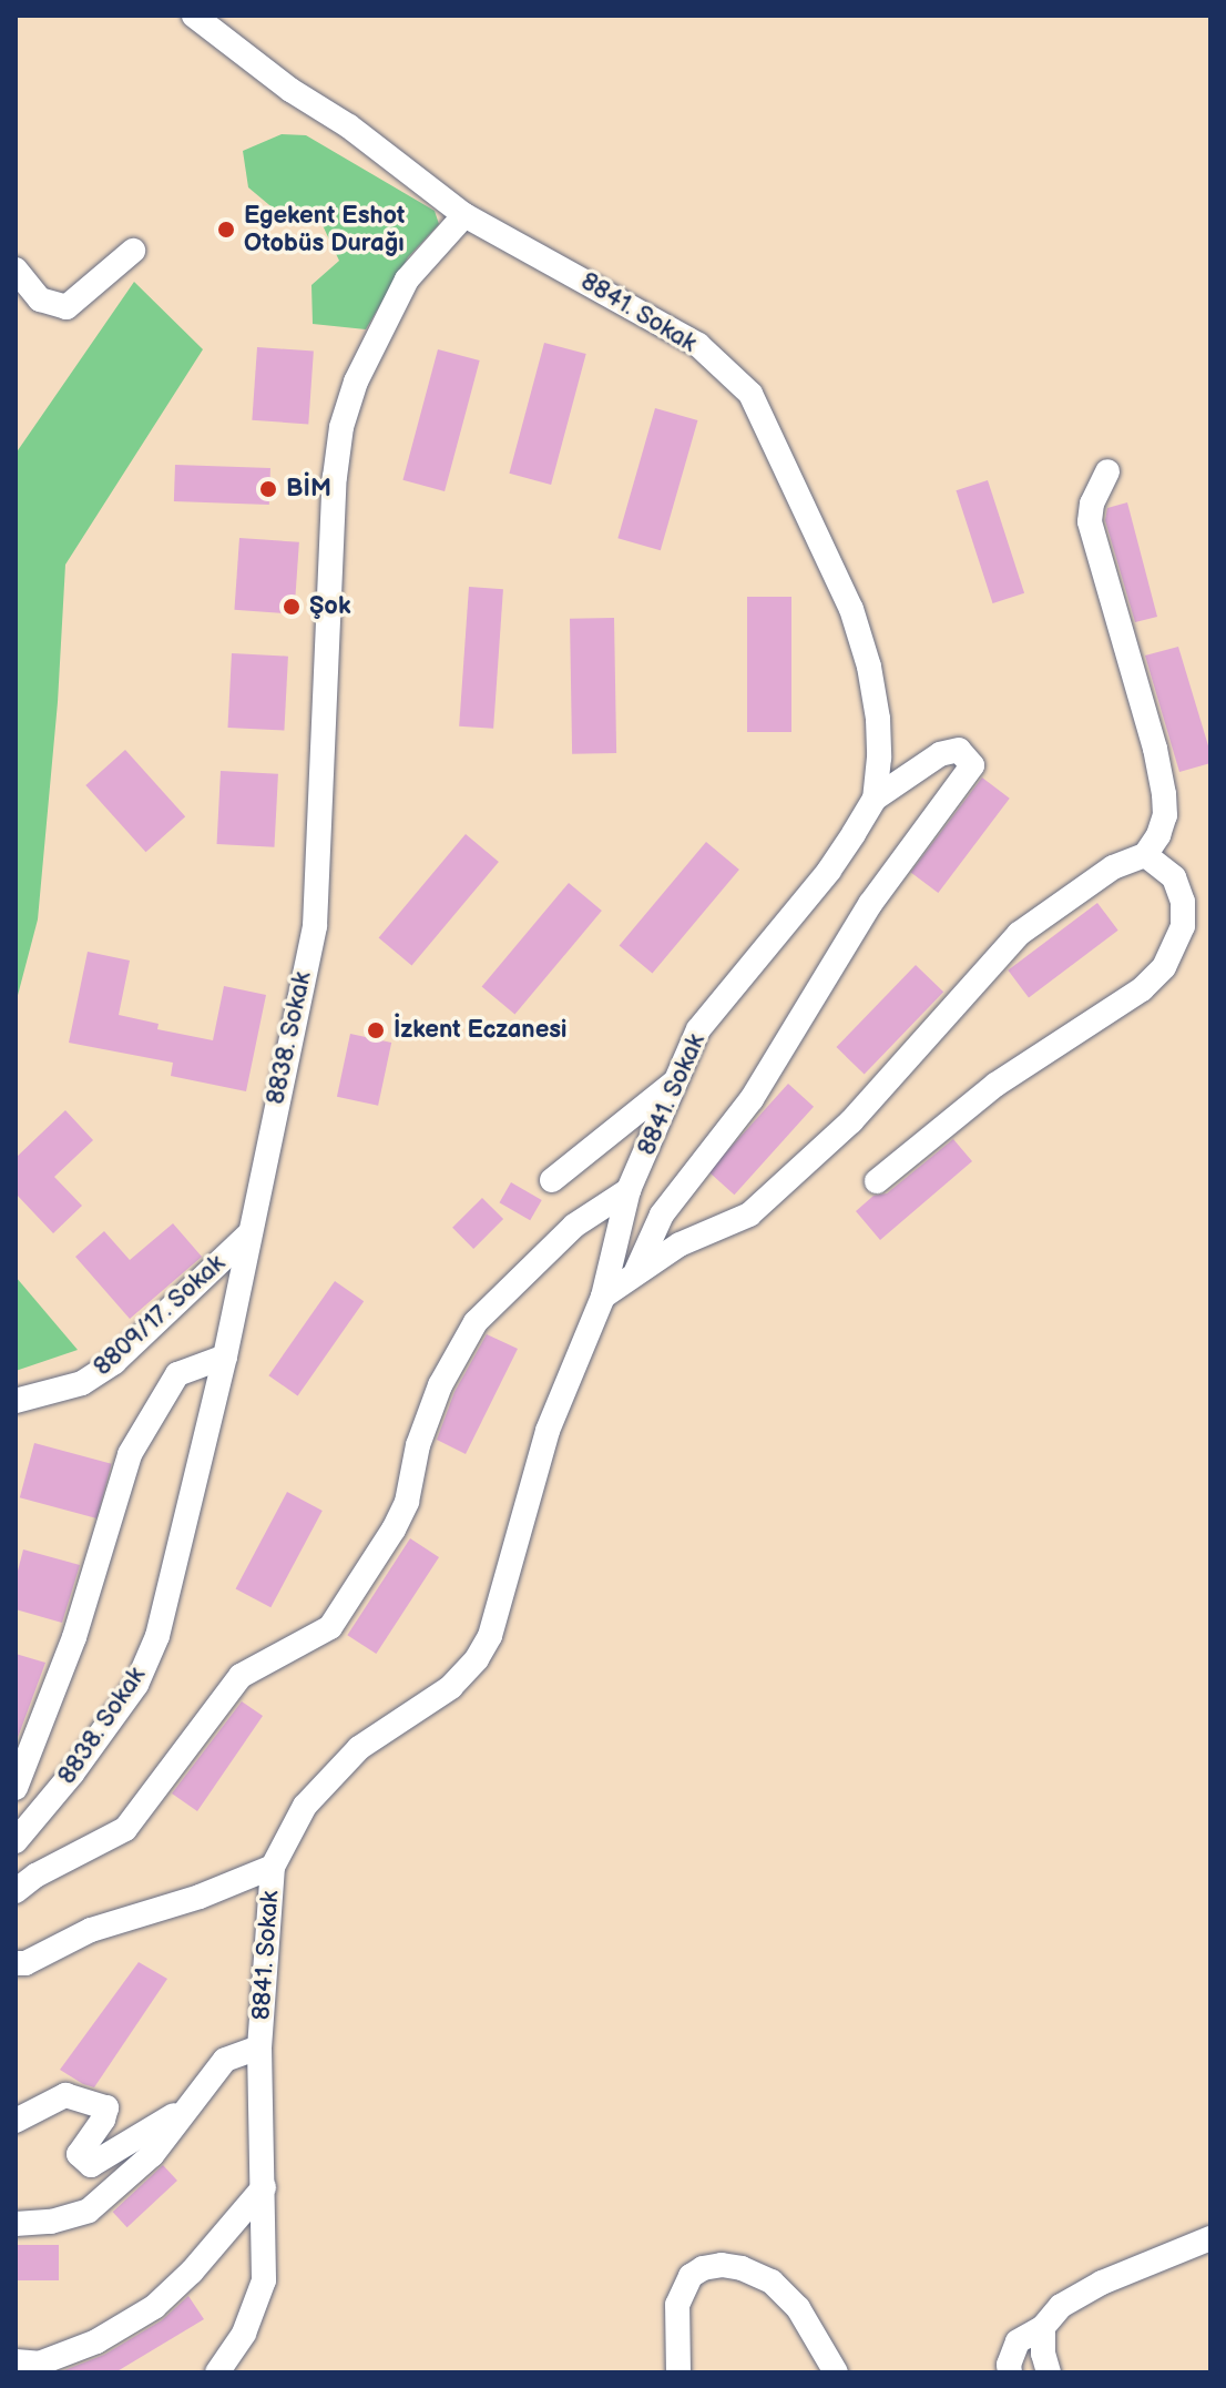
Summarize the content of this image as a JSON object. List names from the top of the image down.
{
  "streets": {
    "street": ["8841. Sokak", "8838. Sokak", "8809/17. Sokak"]
  },
  "crossings": [
    ["8841. Sokak", "8838. Sokak"],
    ["8838. Sokak", "8809/17. Sokak"]
  ],
  "places": [
    "Egekent Eshot Otobüs Durağı",
    "BİM",
    "Şok",
    "İzkent Eczanesi"
  ]
}
